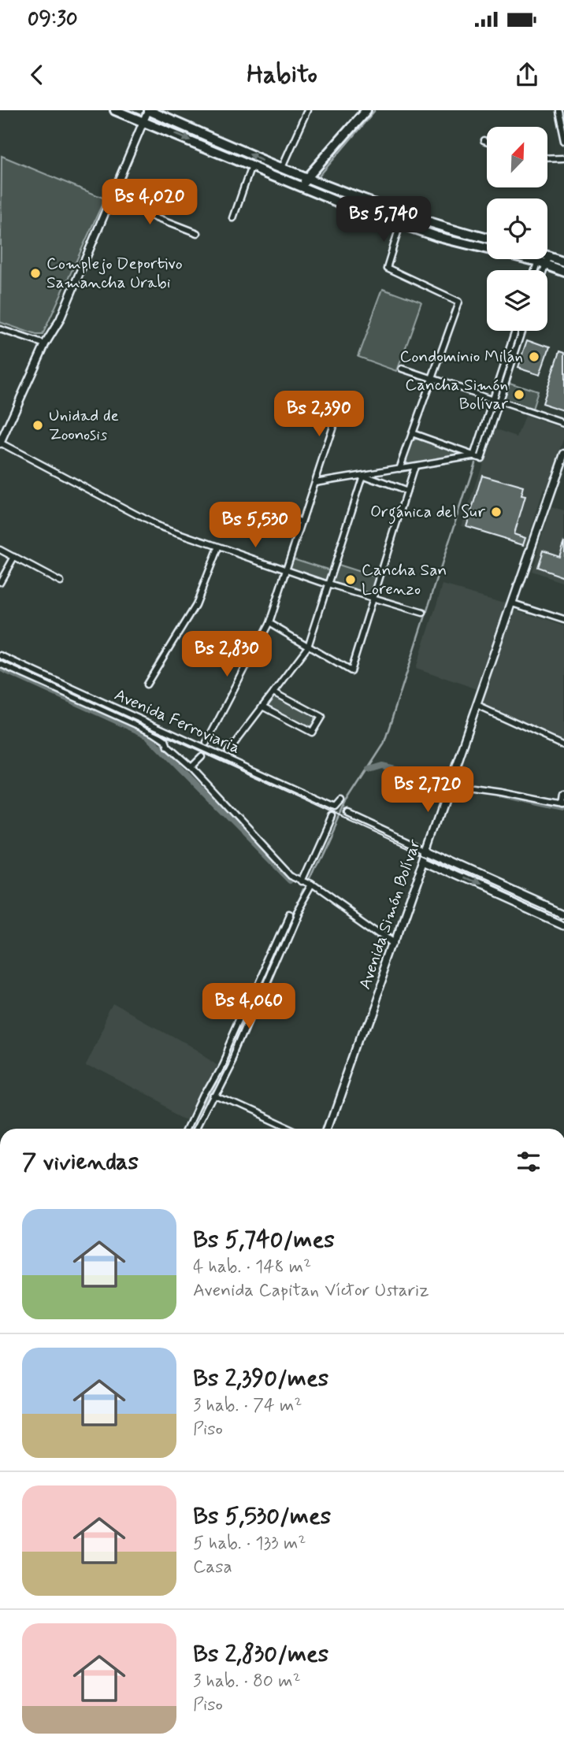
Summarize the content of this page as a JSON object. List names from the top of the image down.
{
  "streets": {
    "street": ["Avenida Ferroviaria", "Avenida Simón Bolívar"]
  },
  "places": [
    "Complejo Deportivo Samancha Urabi",
    "Condominio Milán",
    "Cancha Simón Bolívar",
    "Unidad de Zoonosis",
    "Orgánica del Sur",
    "Cancha San Lorenzo"
  ],
  "north": "top right",
  "page": {
    "status": "09:30",
    "header": "Habito",
    "price": [
      "Bs 4,020",
      "Bs 5,740",
      "Bs 2,390",
      "Bs 5,530",
      "Bs 2,830",
      "Bs 2,720",
      "Bs 4,060"
    ],
    "heading": "7 viviendas",
    "list": [
      {
        "name": "Bs 5,740/mes",
        "note": "4 hab. · 148 m² · Avenida Capitan Víctor Ustariz"
      },
      {
        "name": "Bs 2,390/mes",
        "note": "3 hab. · 74 m² · Piso"
      },
      {
        "name": "Bs 5,530/mes",
        "note": "5 hab. · 133 m² · Casa"
      },
      {
        "name": "Bs 2,830/mes",
        "note": "3 hab. · 80 m² · Piso"
      }
    ]
  }
}
